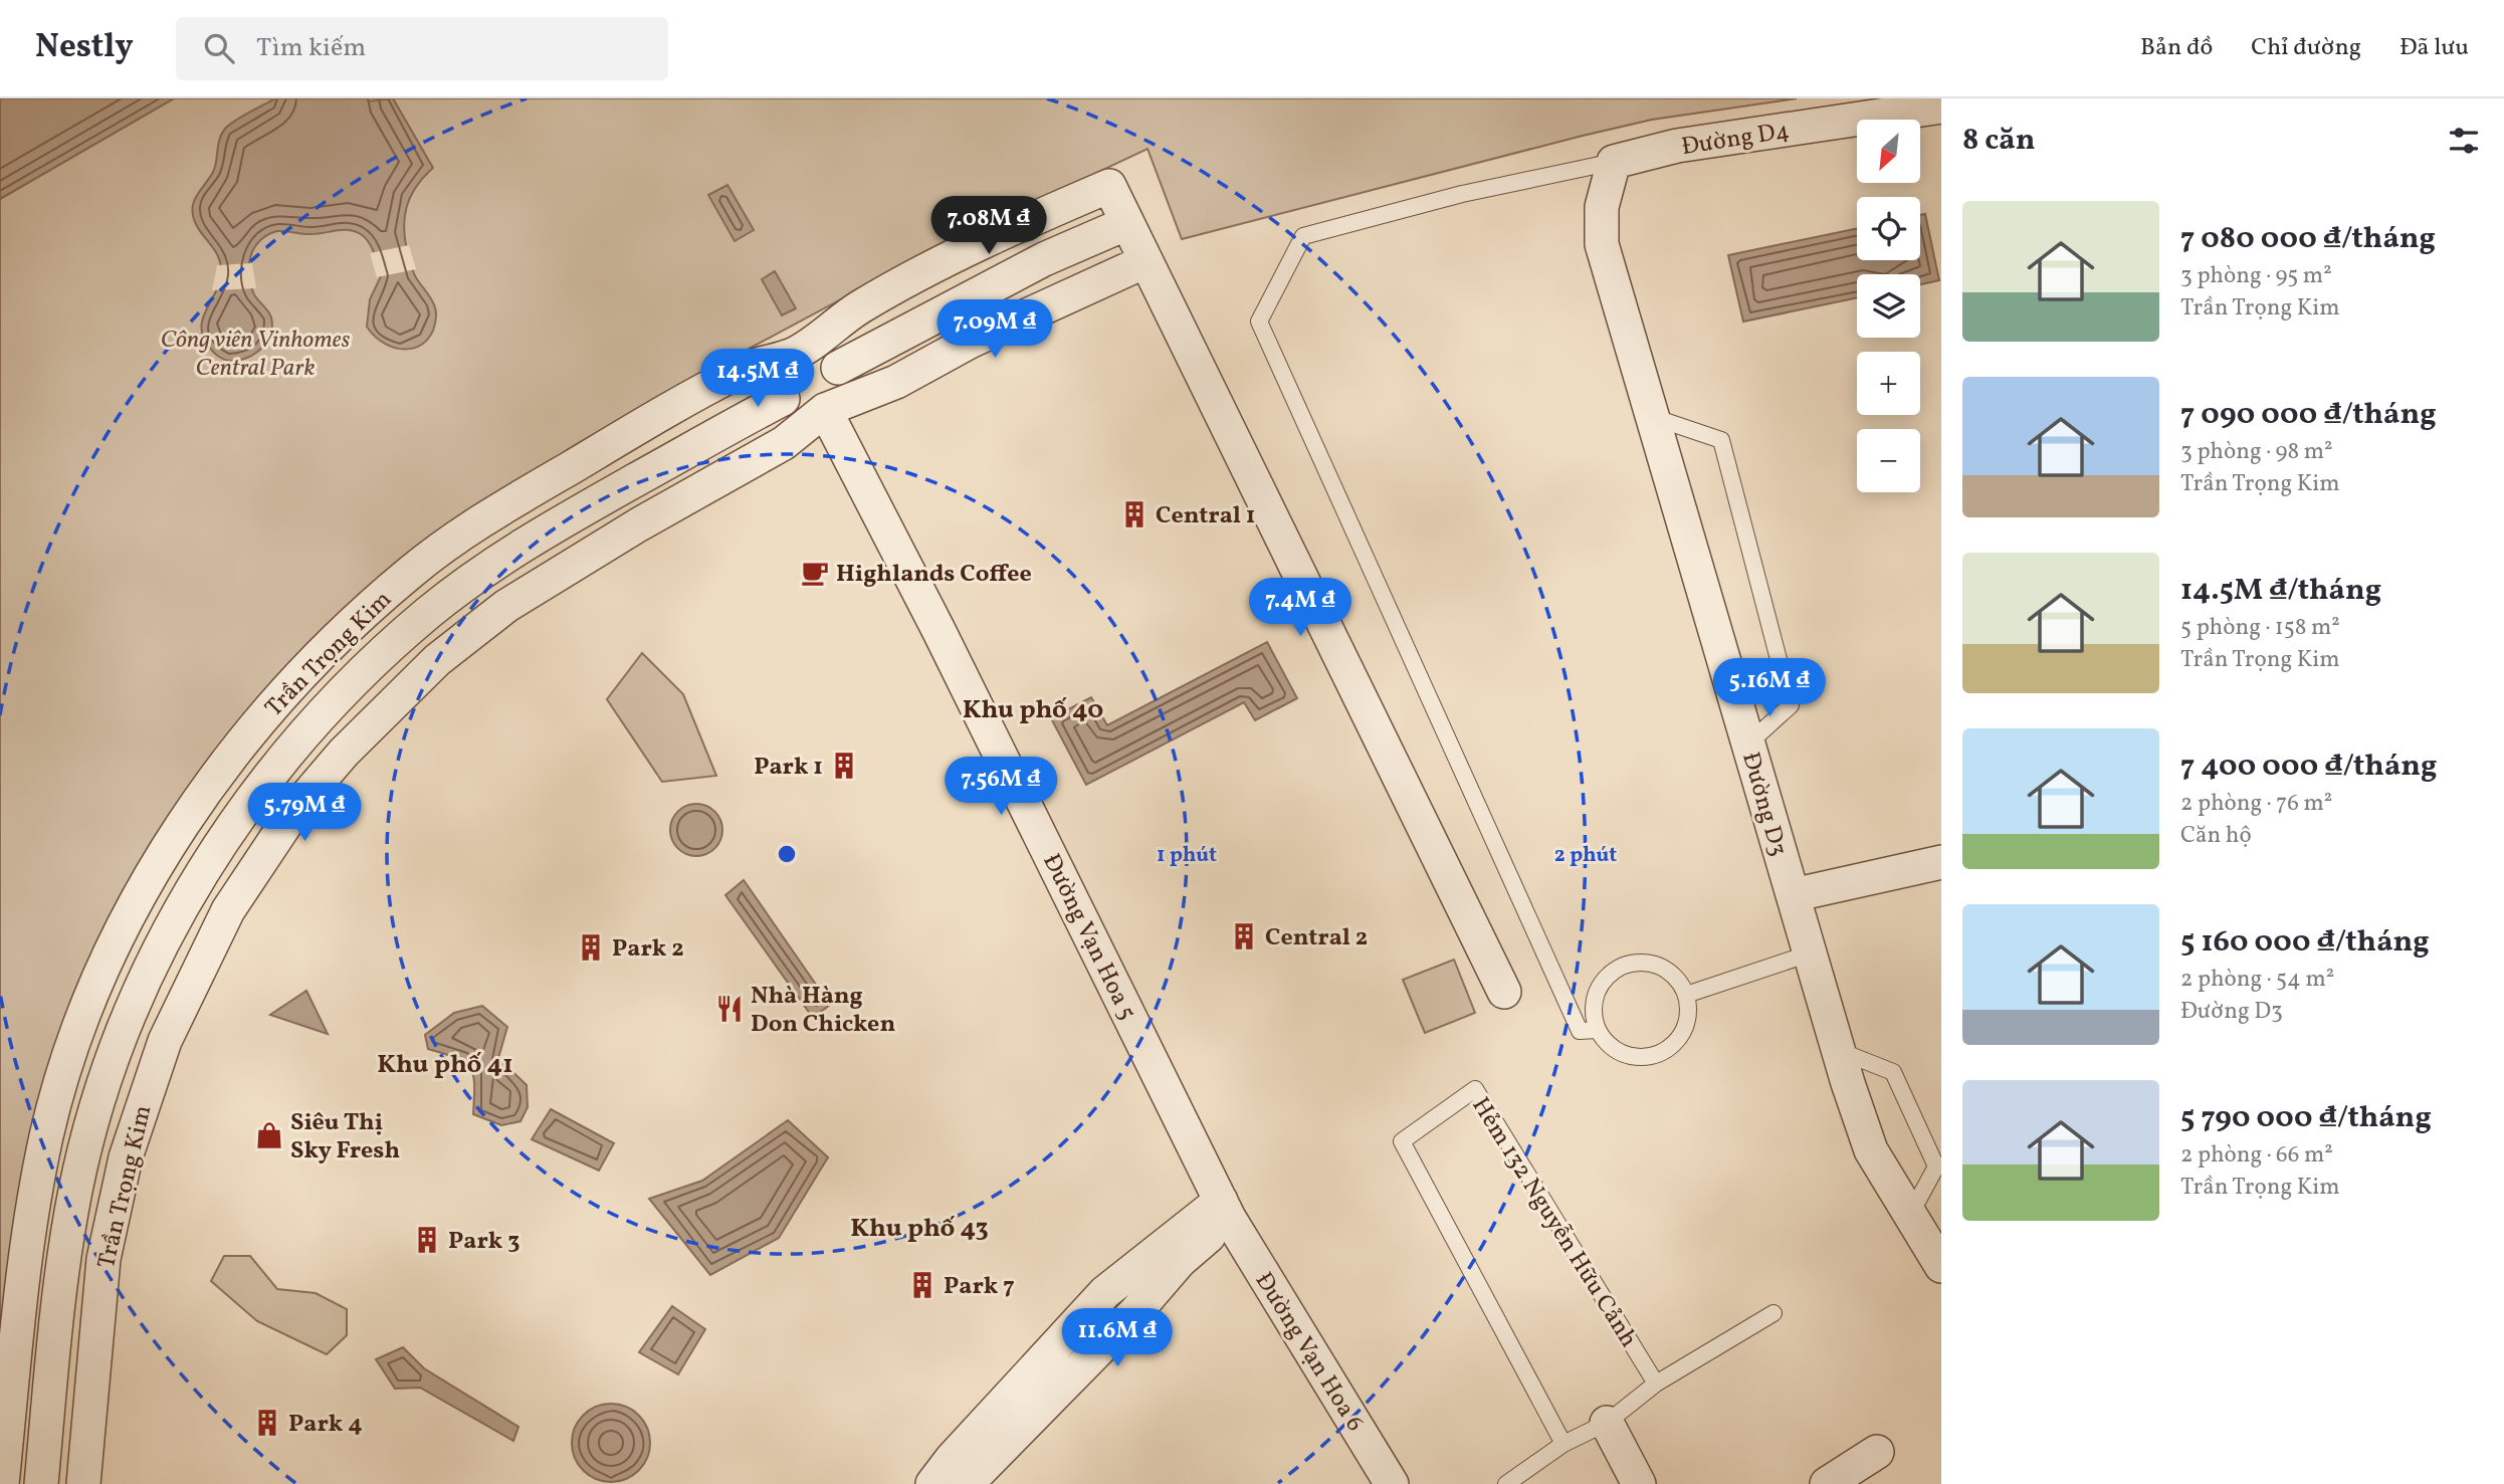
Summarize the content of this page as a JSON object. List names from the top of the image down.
{
  "streets": {
    "street": [
      "Đường D4",
      "Trần Trọng Kim",
      "Đường D3",
      "Đường Vạn Hoa 5",
      "Đường Vạn Hoa 6"
    ],
    "lane": ["Hẻm 132 Nguyễn Hữu Cảnh"]
  },
  "crossings": [
    ["Đường D4", "Đường D3"],
    ["Trần Trọng Kim", "Đường Vạn Hoa 5"],
    ["Đường Vạn Hoa 5", "Đường Vạn Hoa 6"]
  ],
  "districts": ["Khu phố 40", "Khu phố 41", "Khu phố 43"],
  "parks": ["Công viên Vinhomes Central Park"],
  "places": {
    "building": [
      "Central 1",
      "Park 1",
      "Central 2",
      "Park 2",
      "Park 3",
      "Park 7",
      "Park 4"
    ],
    "cafe": ["Highlands Coffee"],
    "restaurant": ["Nhà Hàng Don Chicken"],
    "shop": ["Siêu Thị Sky Fresh"]
  },
  "north": "bottom left",
  "page": {
    "header": "Nestly",
    "search": "Tìm kiếm",
    "nav": ["Bản đồ", "Chỉ đường", "Đã lưu"],
    "heading": "8 căn",
    "map_buttons": ["+", "−"],
    "list": [
      {
        "name": "7 080 000 ₫/tháng",
        "note": "3 phòng · 95 m² · Trần Trọng Kim"
      },
      {
        "name": "7 090 000 ₫/tháng",
        "note": "3 phòng · 98 m² · Trần Trọng Kim"
      },
      {
        "name": "14.5M ₫/tháng",
        "note": "5 phòng · 158 m² · Trần Trọng Kim"
      },
      {
        "name": "7 400 000 ₫/tháng",
        "note": "2 phòng · 76 m² · Căn hộ"
      },
      {
        "name": "5 160 000 ₫/tháng",
        "note": "2 phòng · 54 m² · Đường D3"
      },
      {
        "name": "5 790 000 ₫/tháng",
        "note": "2 phòng · 66 m² · Trần Trọng Kim"
      }
    ],
    "price": [
      "7.08M ₫",
      "7.09M ₫",
      "14.5M ₫",
      "7.4M ₫",
      "5.16M ₫",
      "7.56M ₫",
      "5.79M ₫",
      "11.6M ₫"
    ]
  },
  "rings": ["1 phút", "2 phút"]
}
